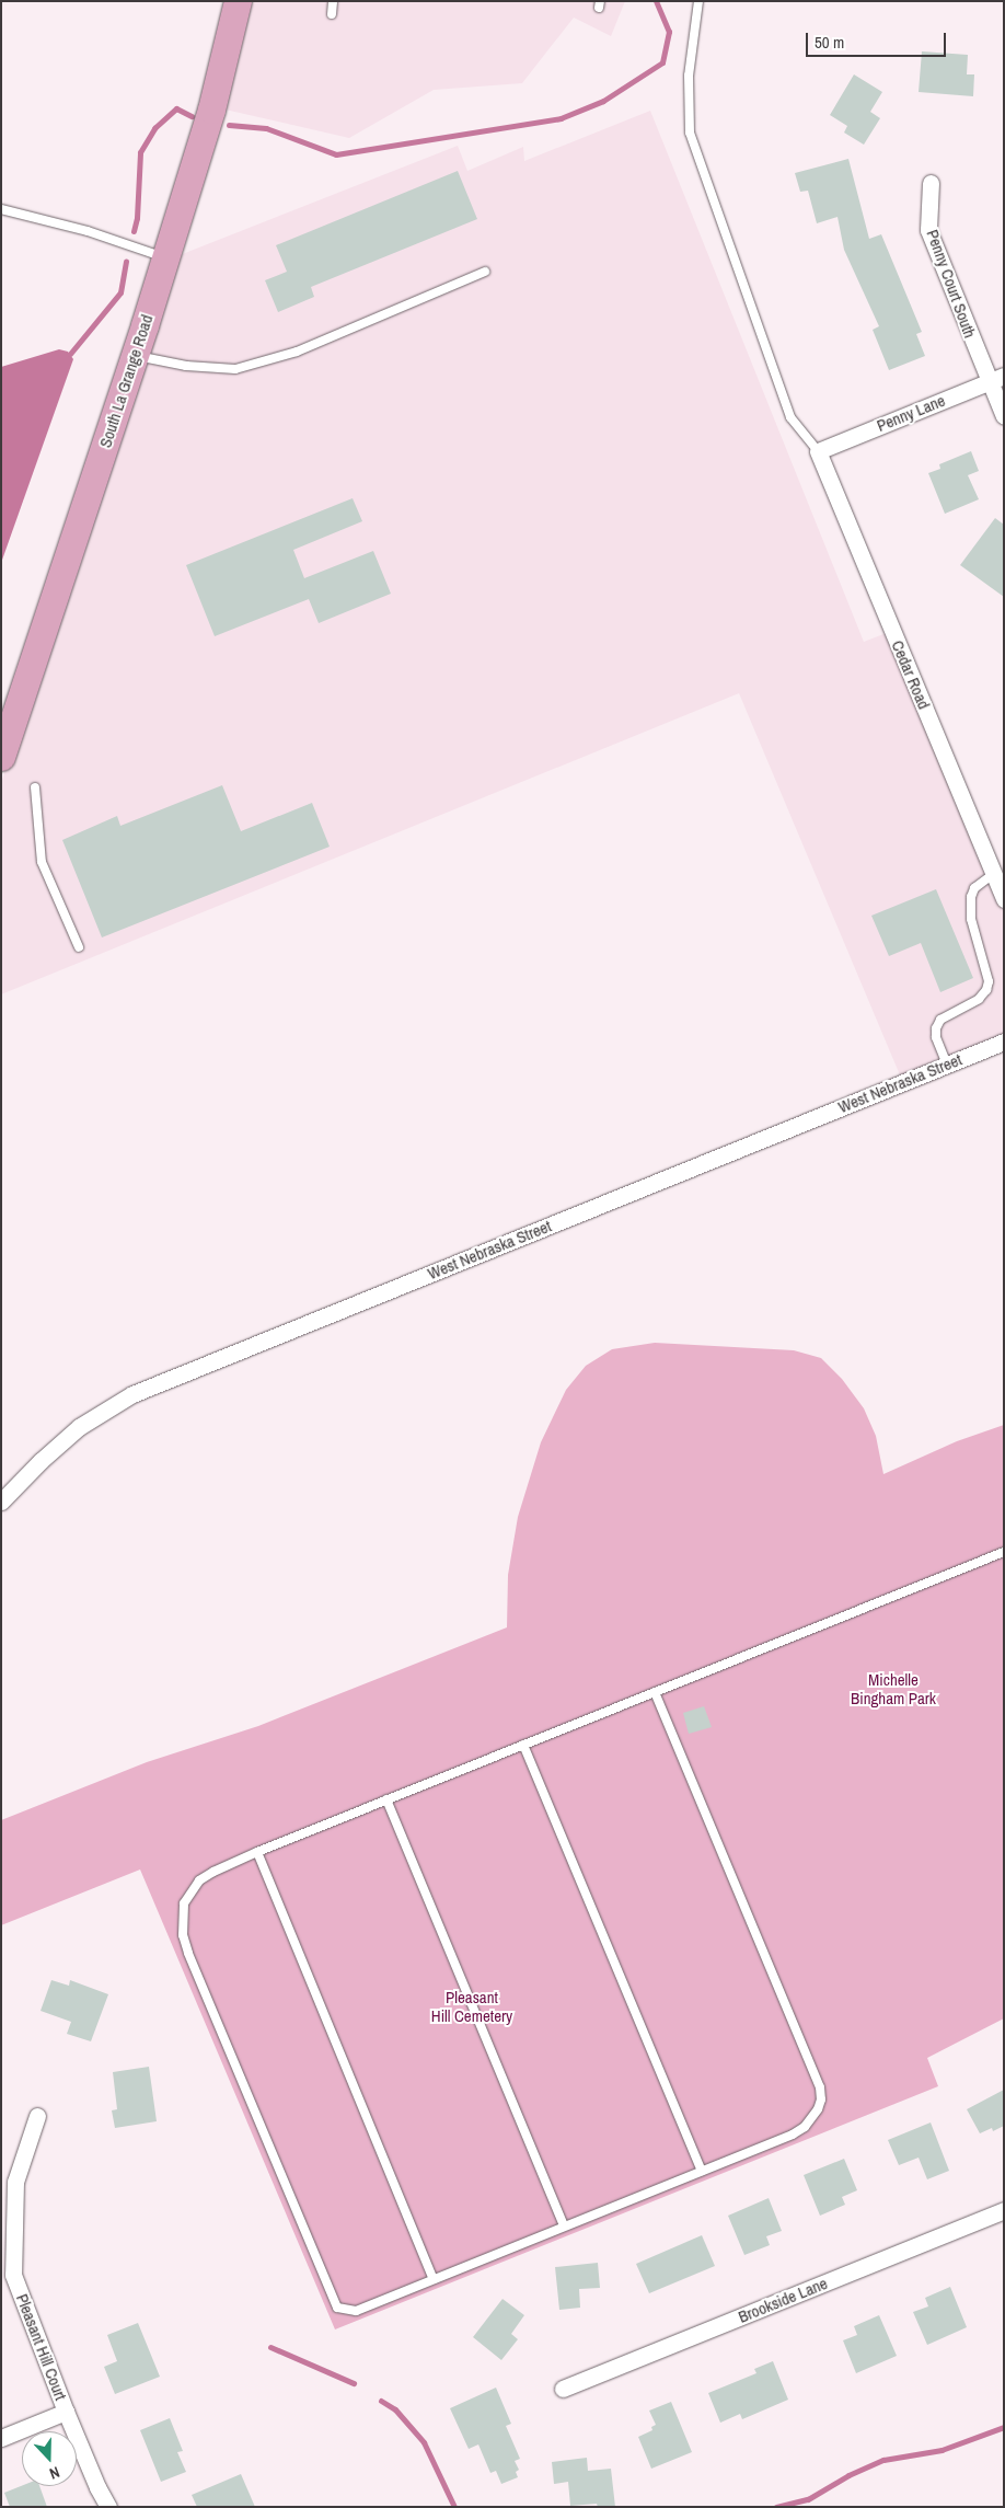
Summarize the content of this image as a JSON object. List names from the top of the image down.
{
  "streets": {
    "main road": ["South La Grange Road"],
    "street": [
      "Penny Court South",
      "Penny Lane",
      "Cedar Road",
      "West Nebraska Street",
      "Brookside Lane",
      "Pleasant Hill Court"
    ]
  },
  "crossings": [
    ["Penny Court South", "Penny Lane"],
    ["Penny Lane", "Cedar Road"]
  ],
  "parks": ["Michelle Bingham Park", "Pleasant Hill Cemetery"],
  "scale_bar": "50 m",
  "north": "bottom"
}
